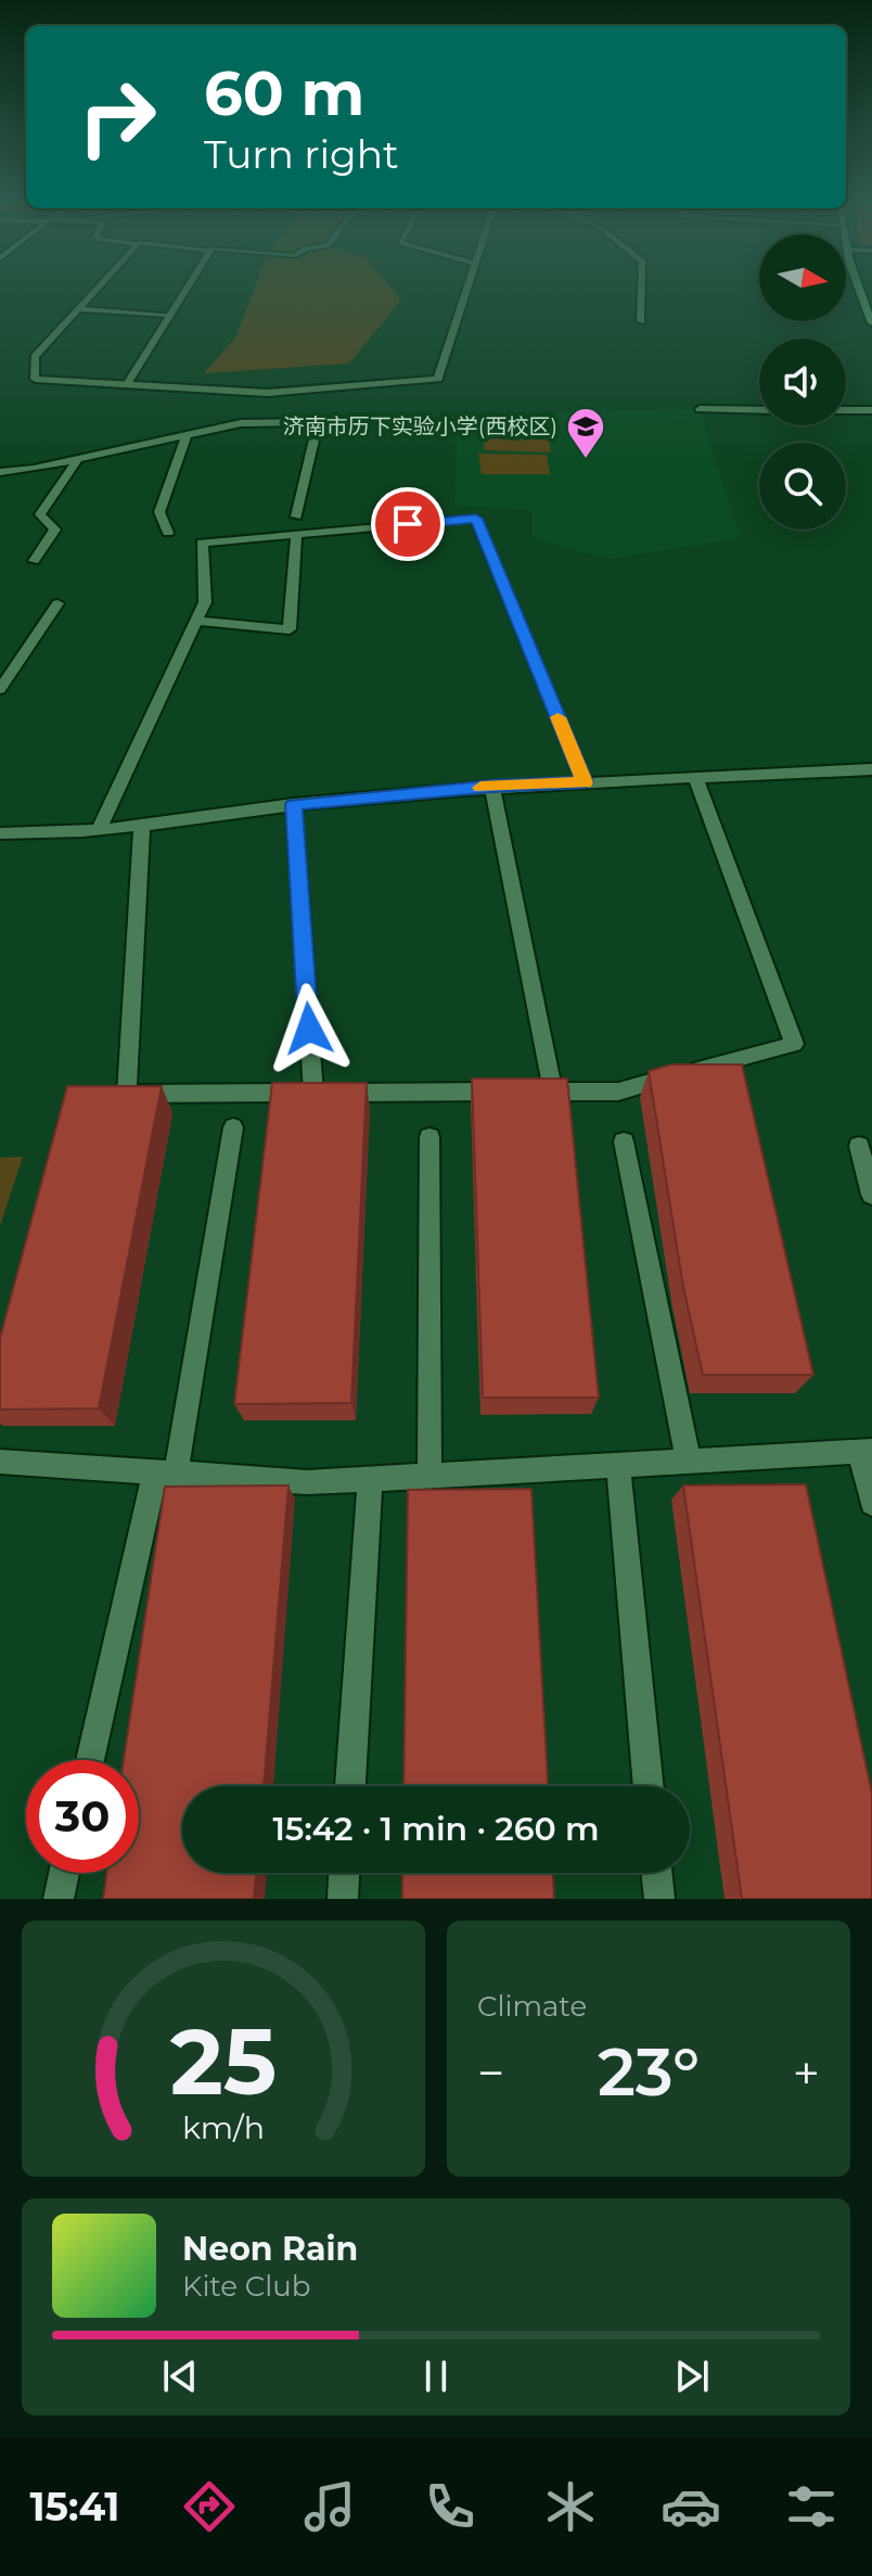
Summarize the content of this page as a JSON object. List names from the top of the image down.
{
  "places": {
    "school or university": ["济南市历下实验小学(西校区)"]
  },
  "north": "right",
  "page": {
    "turn": ["60 m", "Turn right"],
    "limit": "30",
    "trip": "15:42 · 1 min · 260 m",
    "tile": "Climate",
    "heat": ["−", "23°", "+"],
    "song": ["Neon Rain", "Kite Club"],
    "tabs": "15:41",
    "gauge": ["25", "km/h"]
  }
}
